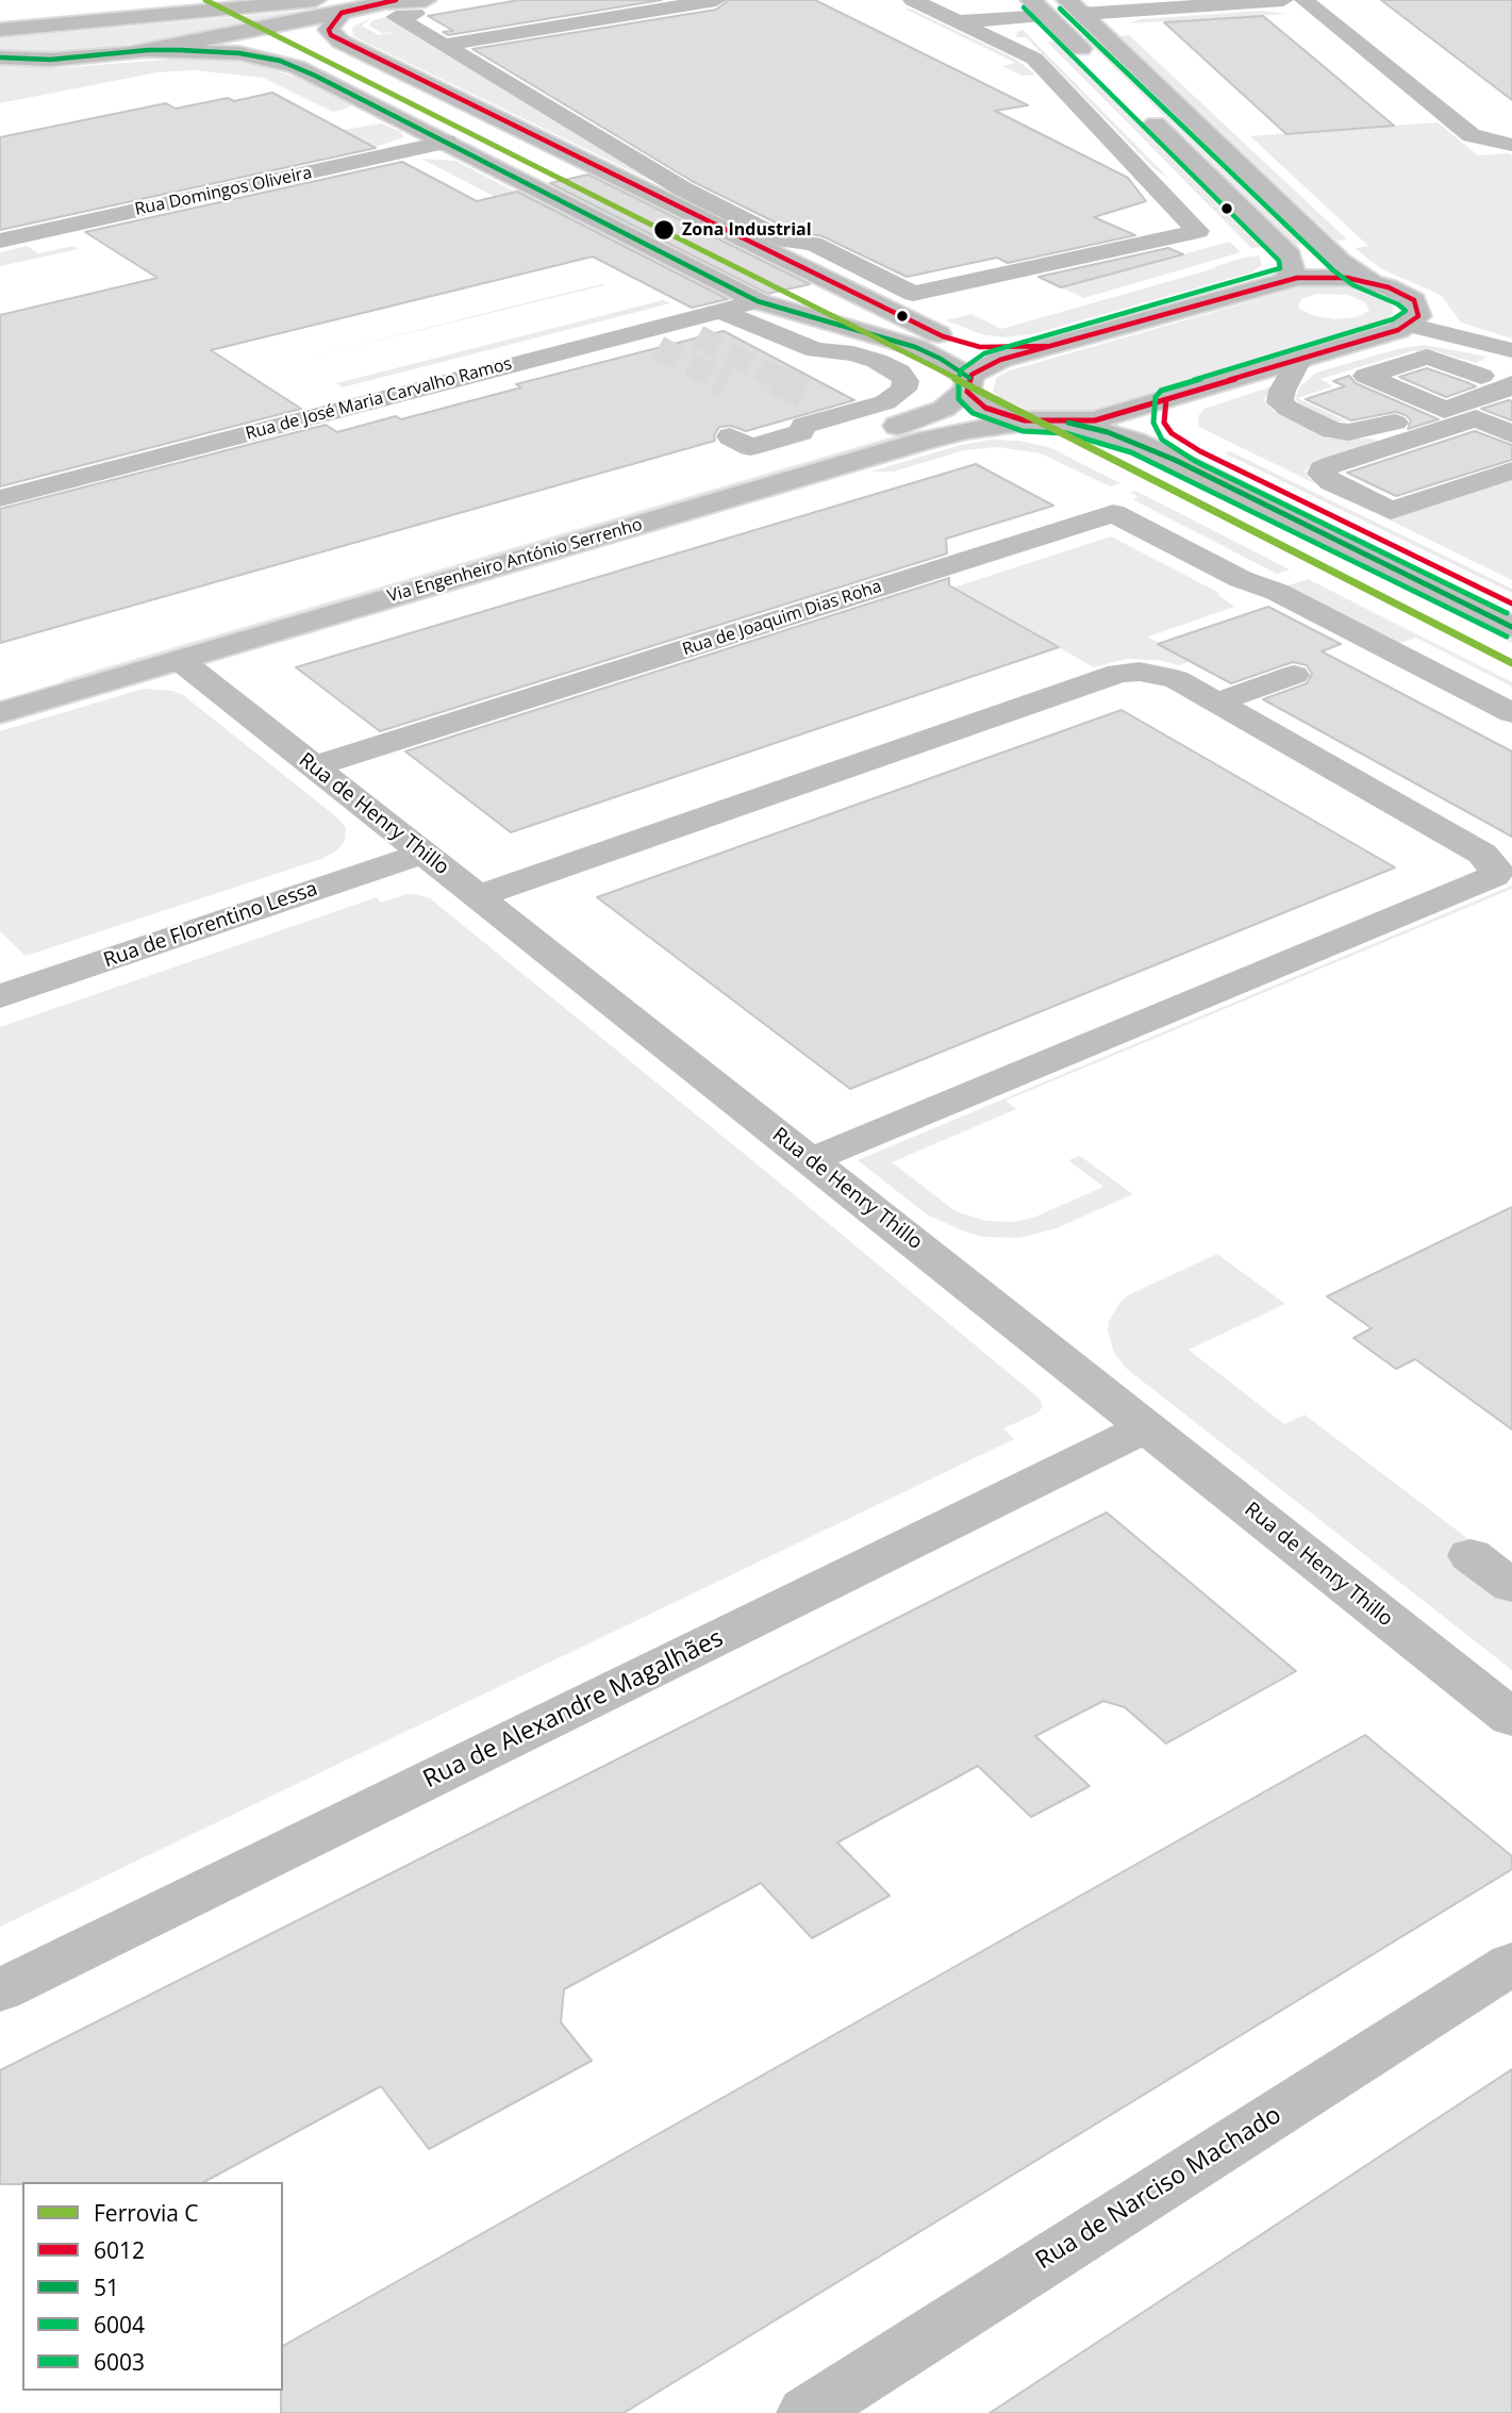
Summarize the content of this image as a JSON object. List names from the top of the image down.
{
  "streets": {
    "main road": [
      "Rua Domingos Oliveira",
      "Rua de José Maria Carvalho Ramos",
      "Via Engenheiro António Serrenho",
      "Rua de Joaquim Dias Roha",
      "Rua de Henry Thillo",
      "Rua de Florentino Lessa",
      "Rua de Alexandre Magalhães",
      "Rua de Narciso Machado"
    ]
  },
  "crossings": [
    ["Via Engenheiro António Serrenho", "Rua de Henry Thillo"],
    ["Rua de Joaquim Dias Roha", "Rua de Henry Thillo"],
    ["Rua de Henry Thillo", "Rua de Florentino Lessa"],
    ["Rua de Henry Thillo", "Rua de Alexandre Magalhães"]
  ],
  "places": ["Zona Industrial"],
  "lines": [
    "rail line C",
    "transit line 6012",
    "transit line 6004",
    "transit line 6003",
    "transit line 51"
  ],
  "legend": [
    "Ferrovia C",
    "6012",
    "51",
    "6004",
    "6003"
  ]
}
